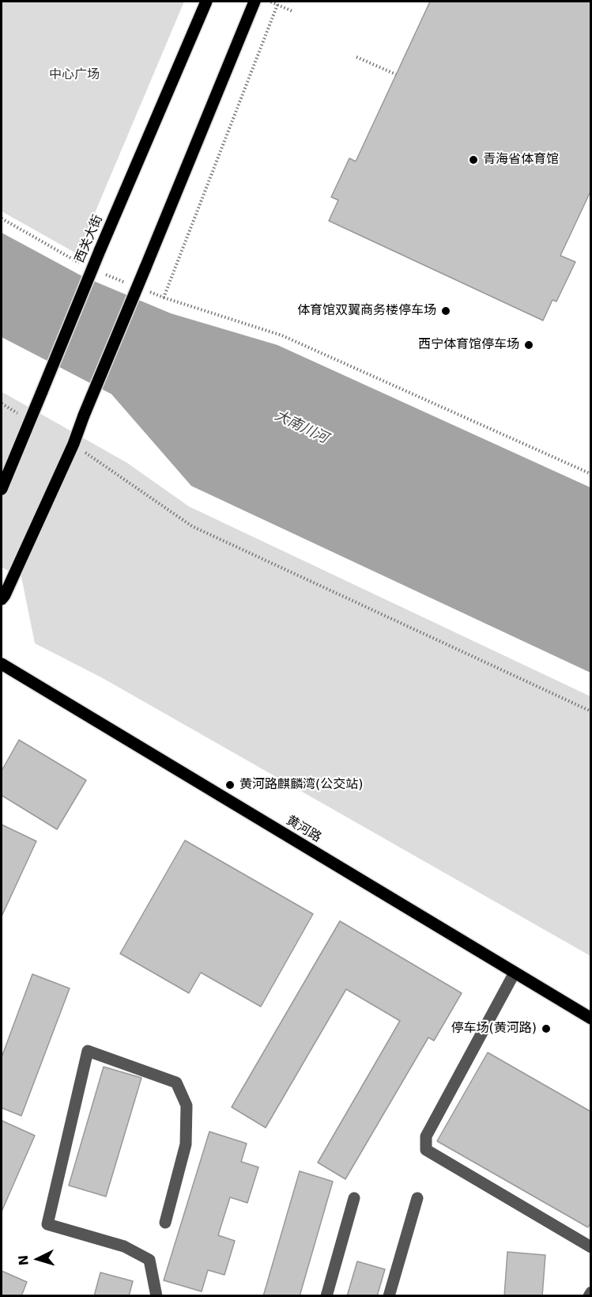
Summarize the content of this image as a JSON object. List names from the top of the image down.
{
  "streets": {
    "main road": ["西关大街", "黄河路"]
  },
  "water": ["大南川河"],
  "parks": ["中心广场"],
  "places": [
    "青海省体育馆",
    "体育馆双翼商务楼停车场",
    "西宁体育馆停车场",
    "黄河路麒麟湾(公交站)",
    "停车场(黄河路)"
  ],
  "north": "left"
}
